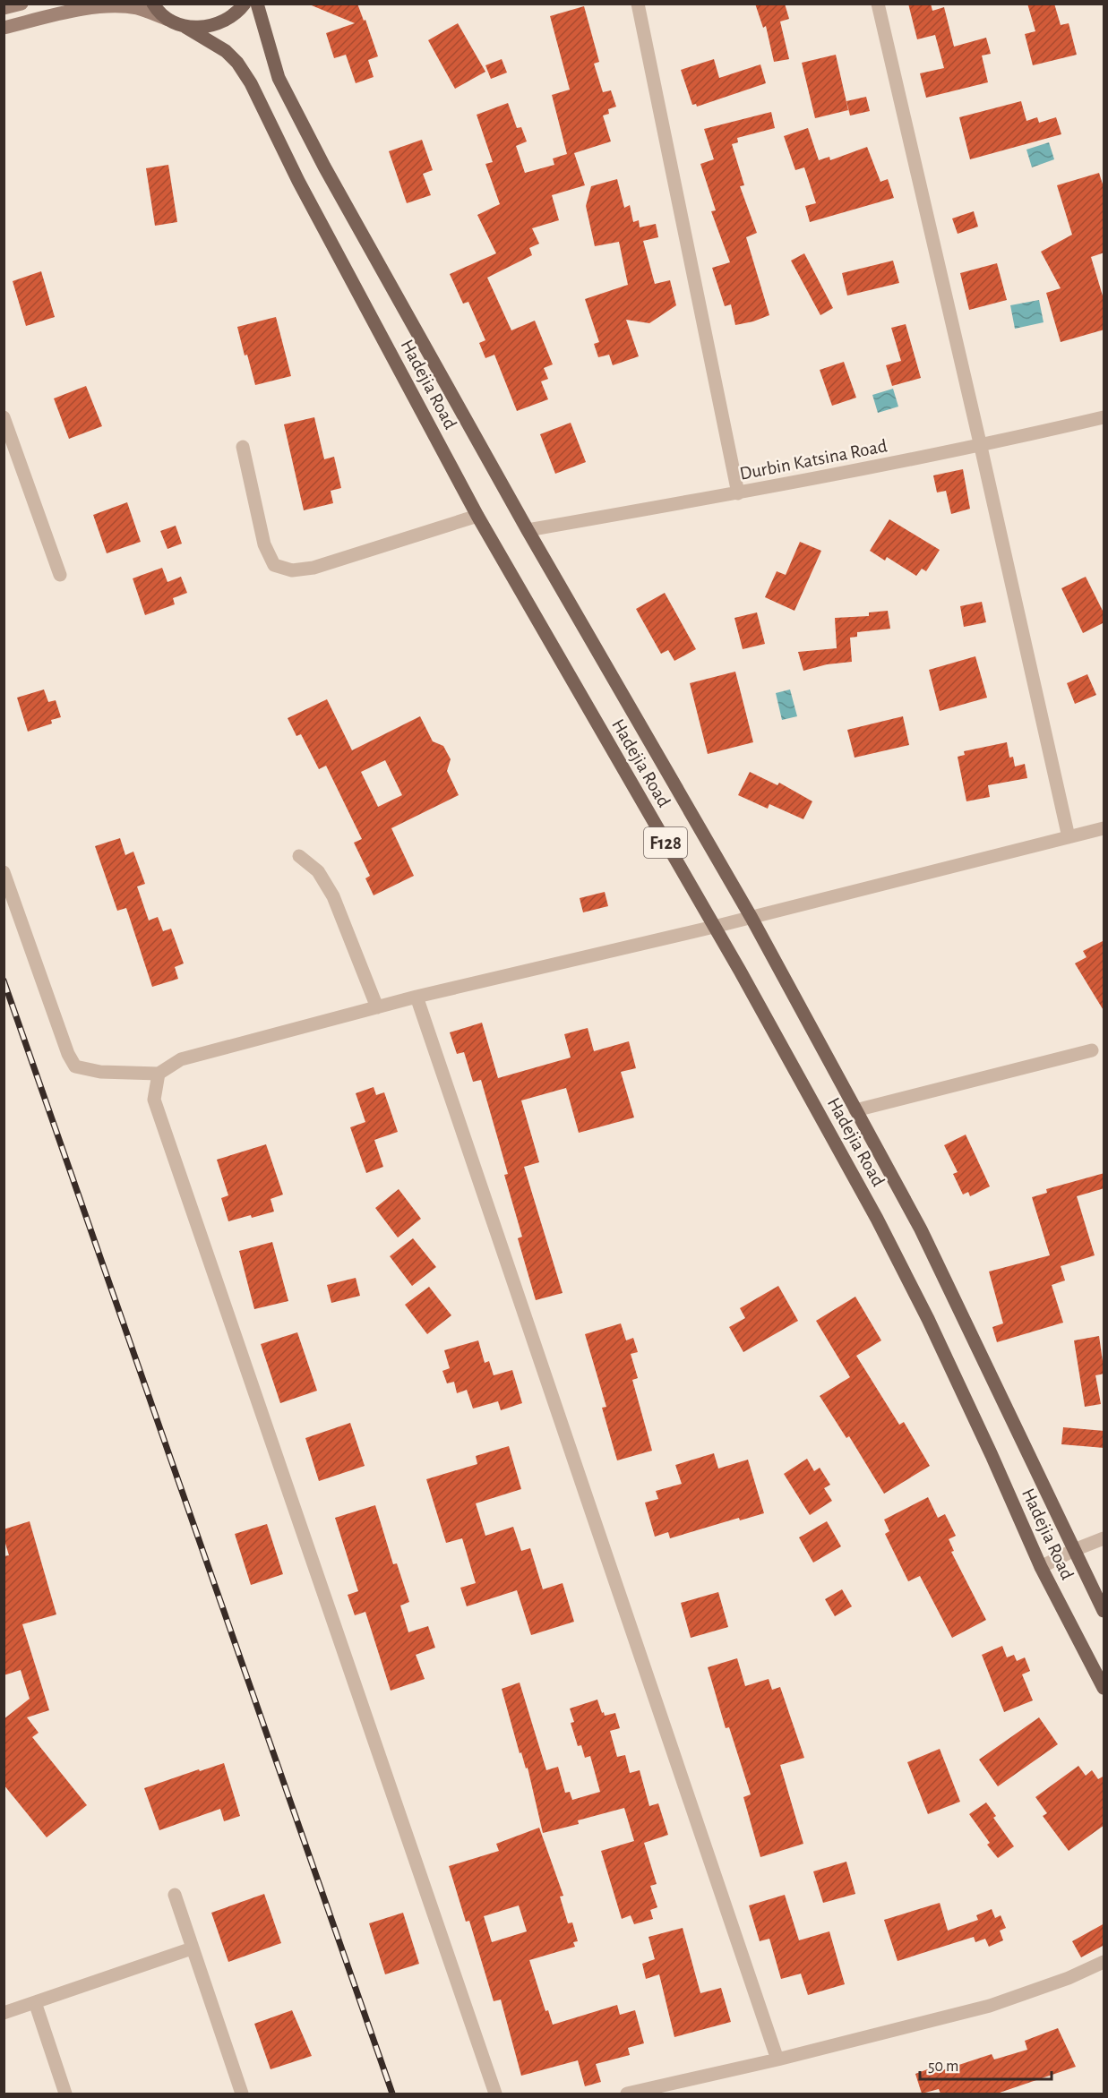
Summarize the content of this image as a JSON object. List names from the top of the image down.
{
  "streets": {
    "main road": ["Hadejia Road", "F128"],
    "street": ["Durbin Katsina Road"]
  },
  "crossings": [
    ["Hadejia Road", "Durbin Katsina Road"],
    ["Hadejia Road", "F128"]
  ],
  "scale_bar": "50 m"
}
